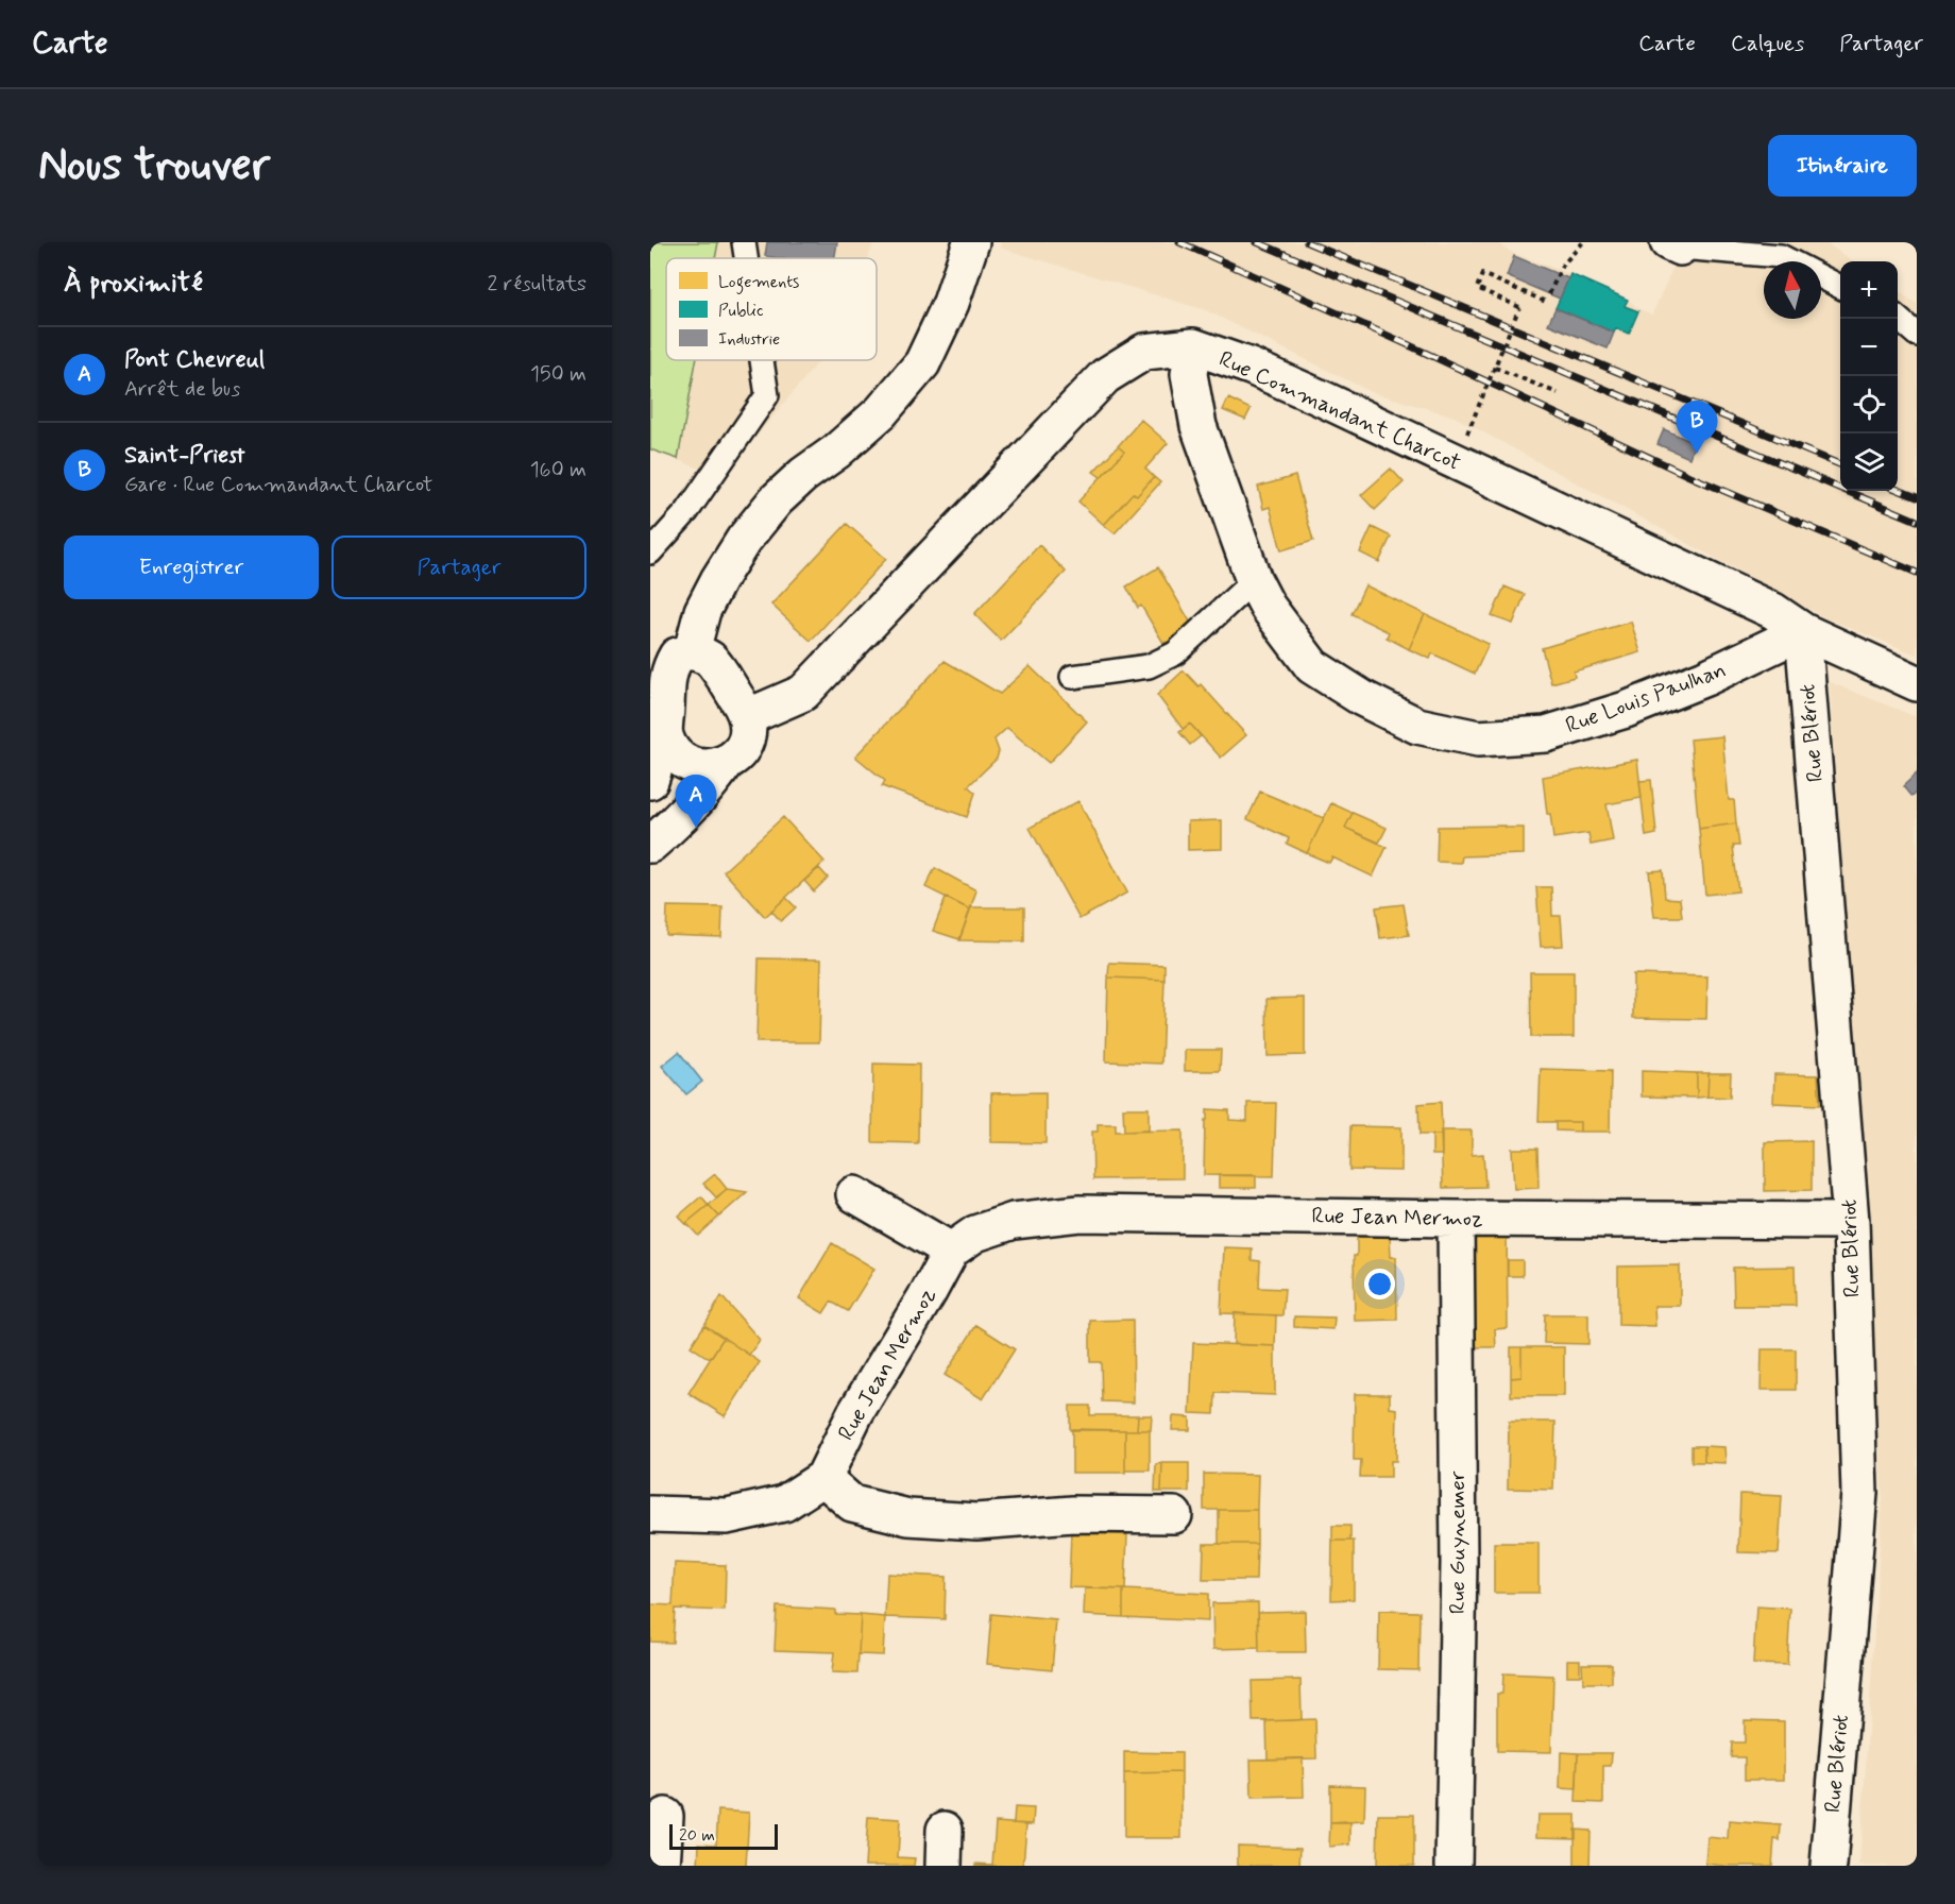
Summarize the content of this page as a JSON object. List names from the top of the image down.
{
  "streets": {
    "street": [
      "Rue Commandant Charcot",
      "Rue Louis Paulhan",
      "Rue Blériot",
      "Rue Jean Mermoz",
      "Rue Guynemer"
    ]
  },
  "crossings": [
    ["Rue Commandant Charcot", "Rue Louis Paulhan"],
    ["Rue Commandant Charcot", "Rue Blériot"],
    ["Rue Louis Paulhan", "Rue Blériot"],
    ["Rue Blériot", "Rue Jean Mermoz"],
    ["Rue Jean Mermoz", "Rue Guynemer"]
  ],
  "legend": ["Logements", "Public", "Industrie"],
  "scale_bar": "20 m",
  "north": "top",
  "page": {
    "header": "Carte",
    "nav": ["Carte", "Calques", "Partager"],
    "buttons": [
      "Itinéraire",
      ["Enregistrer", "Partager"]
    ],
    "title": "Nous trouver",
    "heading": ["À proximité", "2 résultats"],
    "map_buttons": ["+", "−"],
    "list": [
      {
        "mark": "A",
        "name": "Pont Chevreul",
        "note": "Arrêt de bus",
        "value": "150 m"
      },
      {
        "mark": "B",
        "name": "Saint-Priest",
        "note": "Gare · Rue Commandant Charcot",
        "value": "160 m"
      }
    ],
    "pins": ["B", "A"],
    "scale": "20 m"
  }
}
